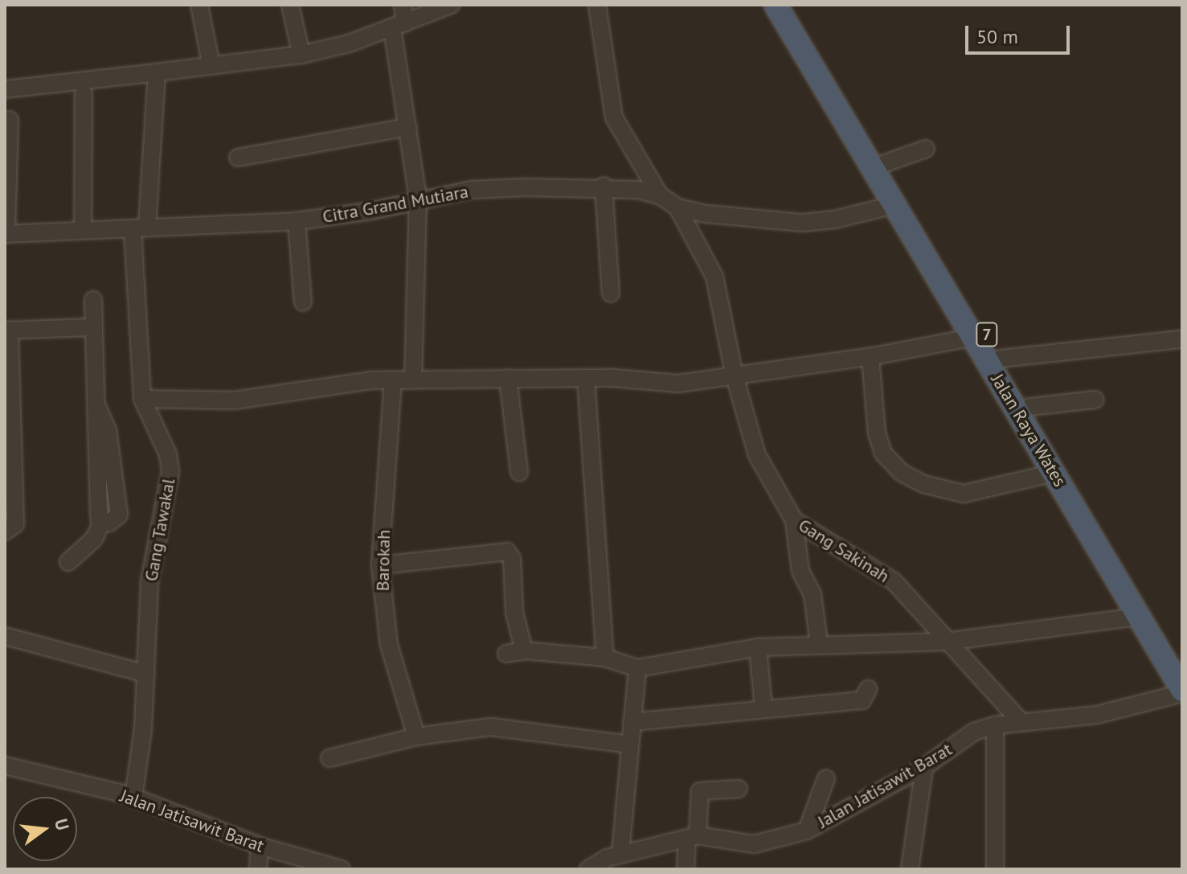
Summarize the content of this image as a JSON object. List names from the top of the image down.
{
  "streets": {
    "highway": ["7", "Jalan Raya Wates"],
    "street": [
      "Citra Grand Mutiara",
      "Gang Tawakal",
      "Gang Sakinah",
      "Barokah",
      "Jalan Jatisawit Barat"
    ]
  },
  "crossings": [
    ["Citra Grand Mutiara", "Jalan Raya Wates"],
    ["Citra Grand Mutiara", "Gang Tawakal"],
    ["Citra Grand Mutiara", "Gang Sakinah"],
    ["Jalan Raya Wates", "Jalan Jatisawit Barat"],
    ["Gang Tawakal", "Jalan Jatisawit Barat"],
    ["Gang Sakinah", "Jalan Jatisawit Barat"]
  ],
  "scale_bar": "50 m",
  "north": "right"
}
